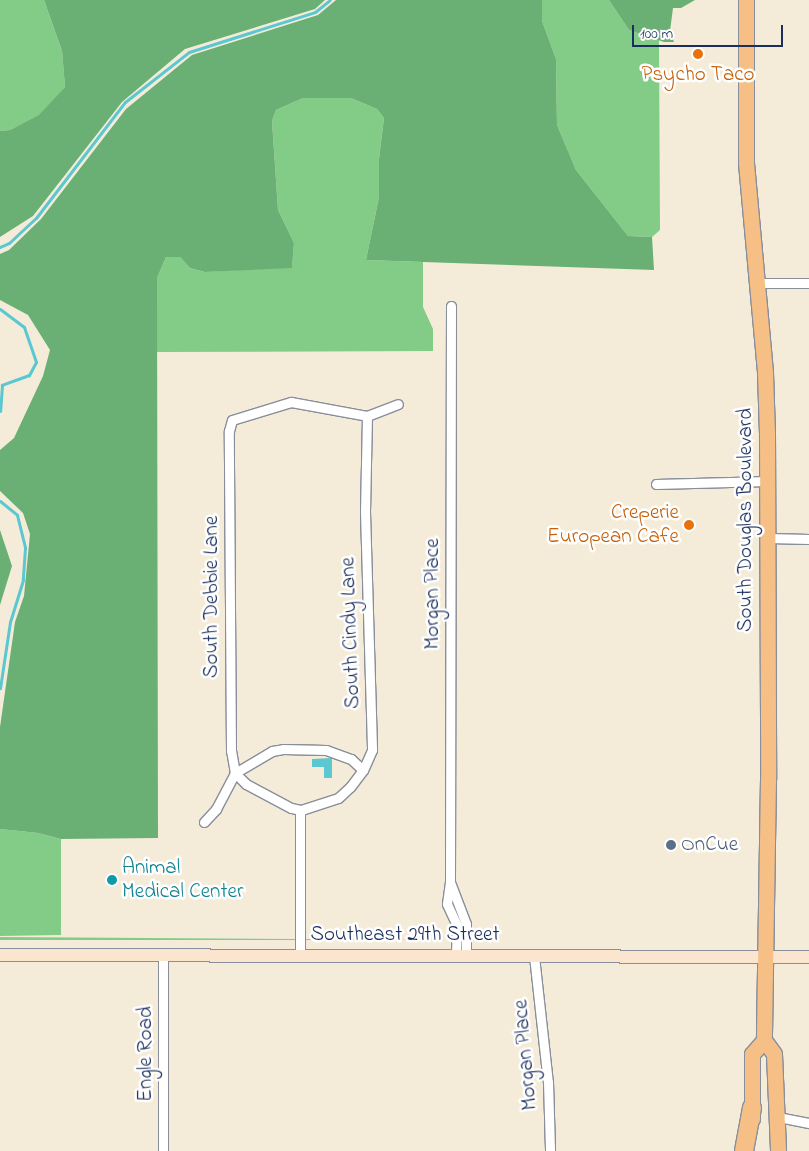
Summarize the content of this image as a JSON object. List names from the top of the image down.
{
  "streets": {
    "main road": ["South Douglas Boulevard", "Southeast 29th Street"],
    "street": [
      "Morgan Place",
      "South Debbie Lane",
      "South Cindy Lane",
      "Engle Road"
    ]
  },
  "crossings": [
    ["South Douglas Boulevard", "Southeast 29th Street"],
    ["Morgan Place", "Southeast 29th Street"],
    ["South Debbie Lane", "South Cindy Lane"],
    ["Southeast 29th Street", "Engle Road"]
  ],
  "places": [
    "Psycho Taco",
    "Creperie European Cafe",
    "OnCue",
    "Animal Medical Center"
  ],
  "scale_bar": "100 m"
}
